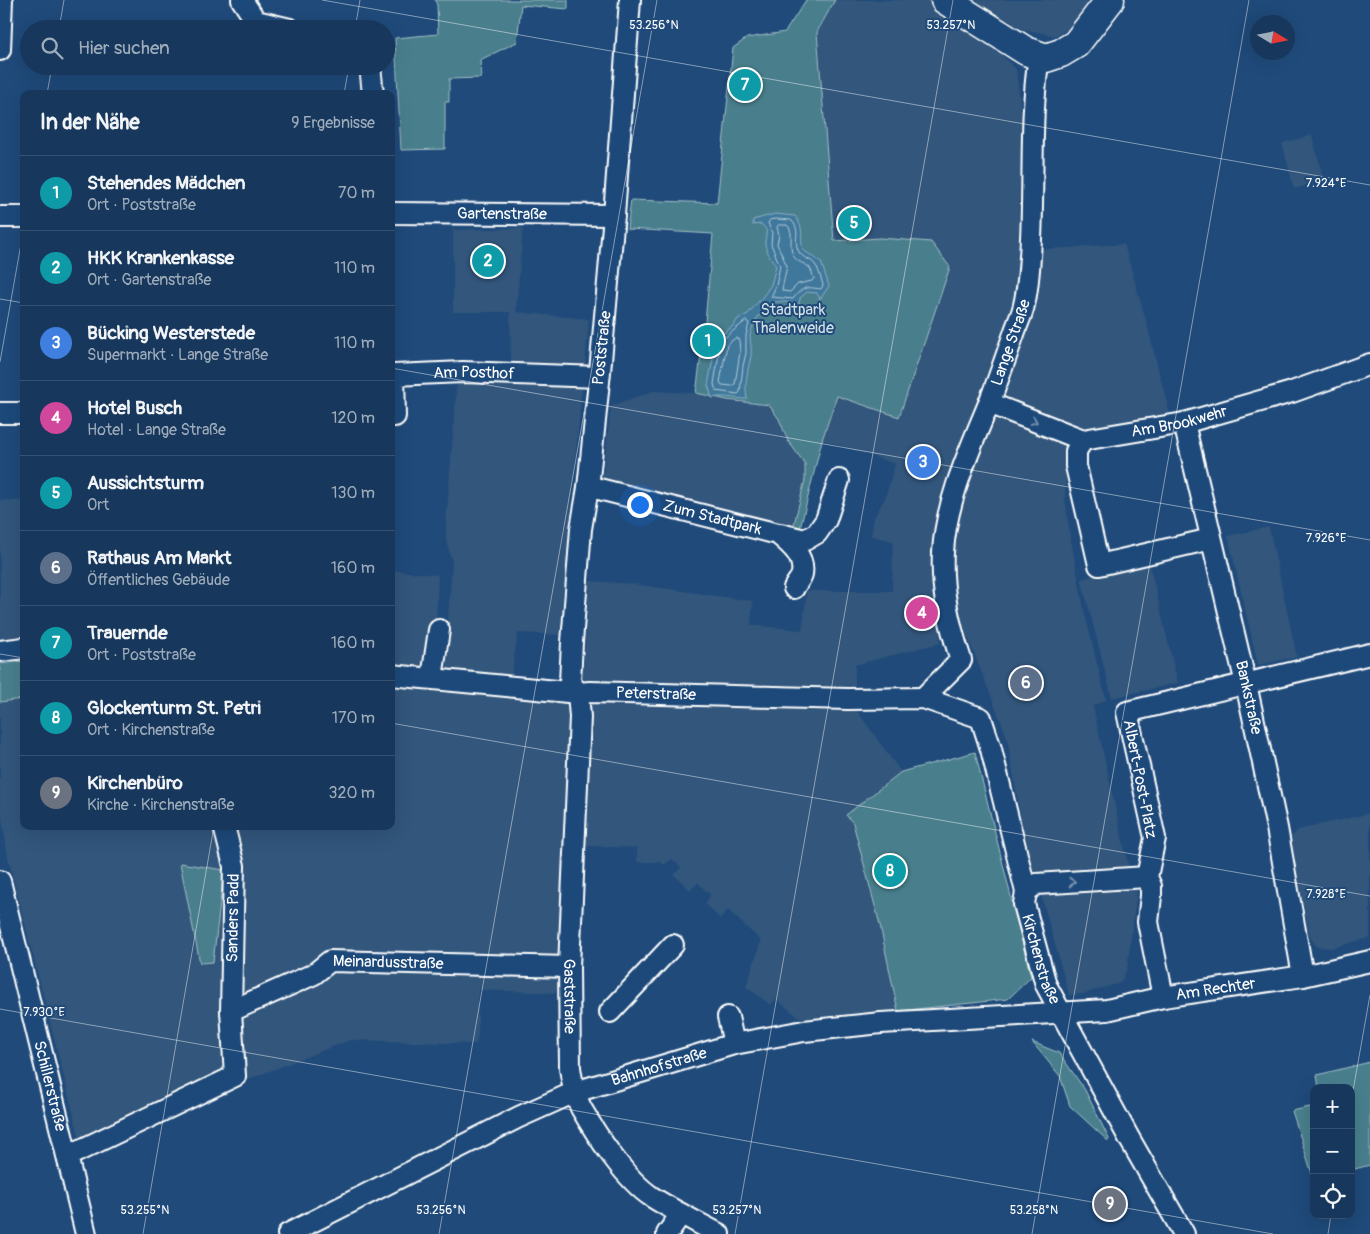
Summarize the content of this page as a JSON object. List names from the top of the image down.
{
  "streets": {
    "street": [
      "Gartenstraße",
      "Lange Straße",
      "Poststraße",
      "Am Posthof",
      "Am Brookwehr",
      "Zum Stadtpark",
      "Peterstraße",
      "Bankstraße",
      "Albert-Post-Platz",
      "Sanders Padd",
      "Kirchenstraße",
      "Meinardusstraße",
      "Am Rechter",
      "Gaststraße",
      "Bahnhofstraße",
      "Schillerstraße"
    ]
  },
  "crossings": [
    ["Gartenstraße", "Poststraße"],
    ["Lange Straße", "Peterstraße"],
    ["Lange Straße", "Kirchenstraße"],
    ["Poststraße", "Am Posthof"],
    ["Poststraße", "Zum Stadtpark"],
    ["Poststraße", "Peterstraße"],
    ["Poststraße", "Gaststraße"],
    ["Am Brookwehr", "Bankstraße"],
    ["Peterstraße", "Kirchenstraße"],
    ["Peterstraße", "Gaststraße"],
    ["Bankstraße", "Albert-Post-Platz"],
    ["Bankstraße", "Am Rechter"],
    ["Albert-Post-Platz", "Am Rechter"],
    ["Sanders Padd", "Meinardusstraße"],
    ["Kirchenstraße", "Am Rechter"],
    ["Kirchenstraße", "Bahnhofstraße"],
    ["Meinardusstraße", "Gaststraße"],
    ["Am Rechter", "Bahnhofstraße"],
    ["Gaststraße", "Bahnhofstraße"]
  ],
  "parks": ["Stadtpark Thalenweide"],
  "north": "right",
  "page": {
    "search": "Hier suchen",
    "pins": [
      "7",
      "5",
      "2",
      "1",
      "3",
      "4",
      "6",
      "8",
      "9"
    ],
    "heading": ["In der Nähe", "9 Ergebnisse"],
    "list": [
      {
        "mark": "1",
        "name": "Stehendes Mädchen",
        "note": "Ort · Poststraße",
        "value": "70 m"
      },
      {
        "mark": "2",
        "name": "HKK Krankenkasse",
        "note": "Ort · Gartenstraße",
        "value": "110 m"
      },
      {
        "mark": "3",
        "name": "Bücking Westerstede",
        "note": "Supermarkt · Lange Straße",
        "value": "110 m"
      },
      {
        "mark": "4",
        "name": "Hotel Busch",
        "note": "Hotel · Lange Straße",
        "value": "120 m"
      },
      {
        "mark": "5",
        "name": "Aussichtsturm",
        "note": "Ort",
        "value": "130 m"
      },
      {
        "mark": "6",
        "name": "Rathaus Am Markt",
        "note": "Öffentliches Gebäude",
        "value": "160 m"
      },
      {
        "mark": "7",
        "name": "Trauernde",
        "note": "Ort · Poststraße",
        "value": "160 m"
      },
      {
        "mark": "8",
        "name": "Glockenturm St. Petri",
        "note": "Ort · Kirchenstraße",
        "value": "170 m"
      },
      {
        "mark": "9",
        "name": "Kirchenbüro",
        "note": "Kirche · Kirchenstraße",
        "value": "320 m"
      }
    ],
    "map_buttons": ["+", "−"]
  },
  "coordinates": [
    "53.256°N",
    "53.257°N",
    "7.924°E",
    "7.926°E",
    "7.928°E",
    "7.930°E",
    "53.255°N",
    "53.258°N"
  ]
}
